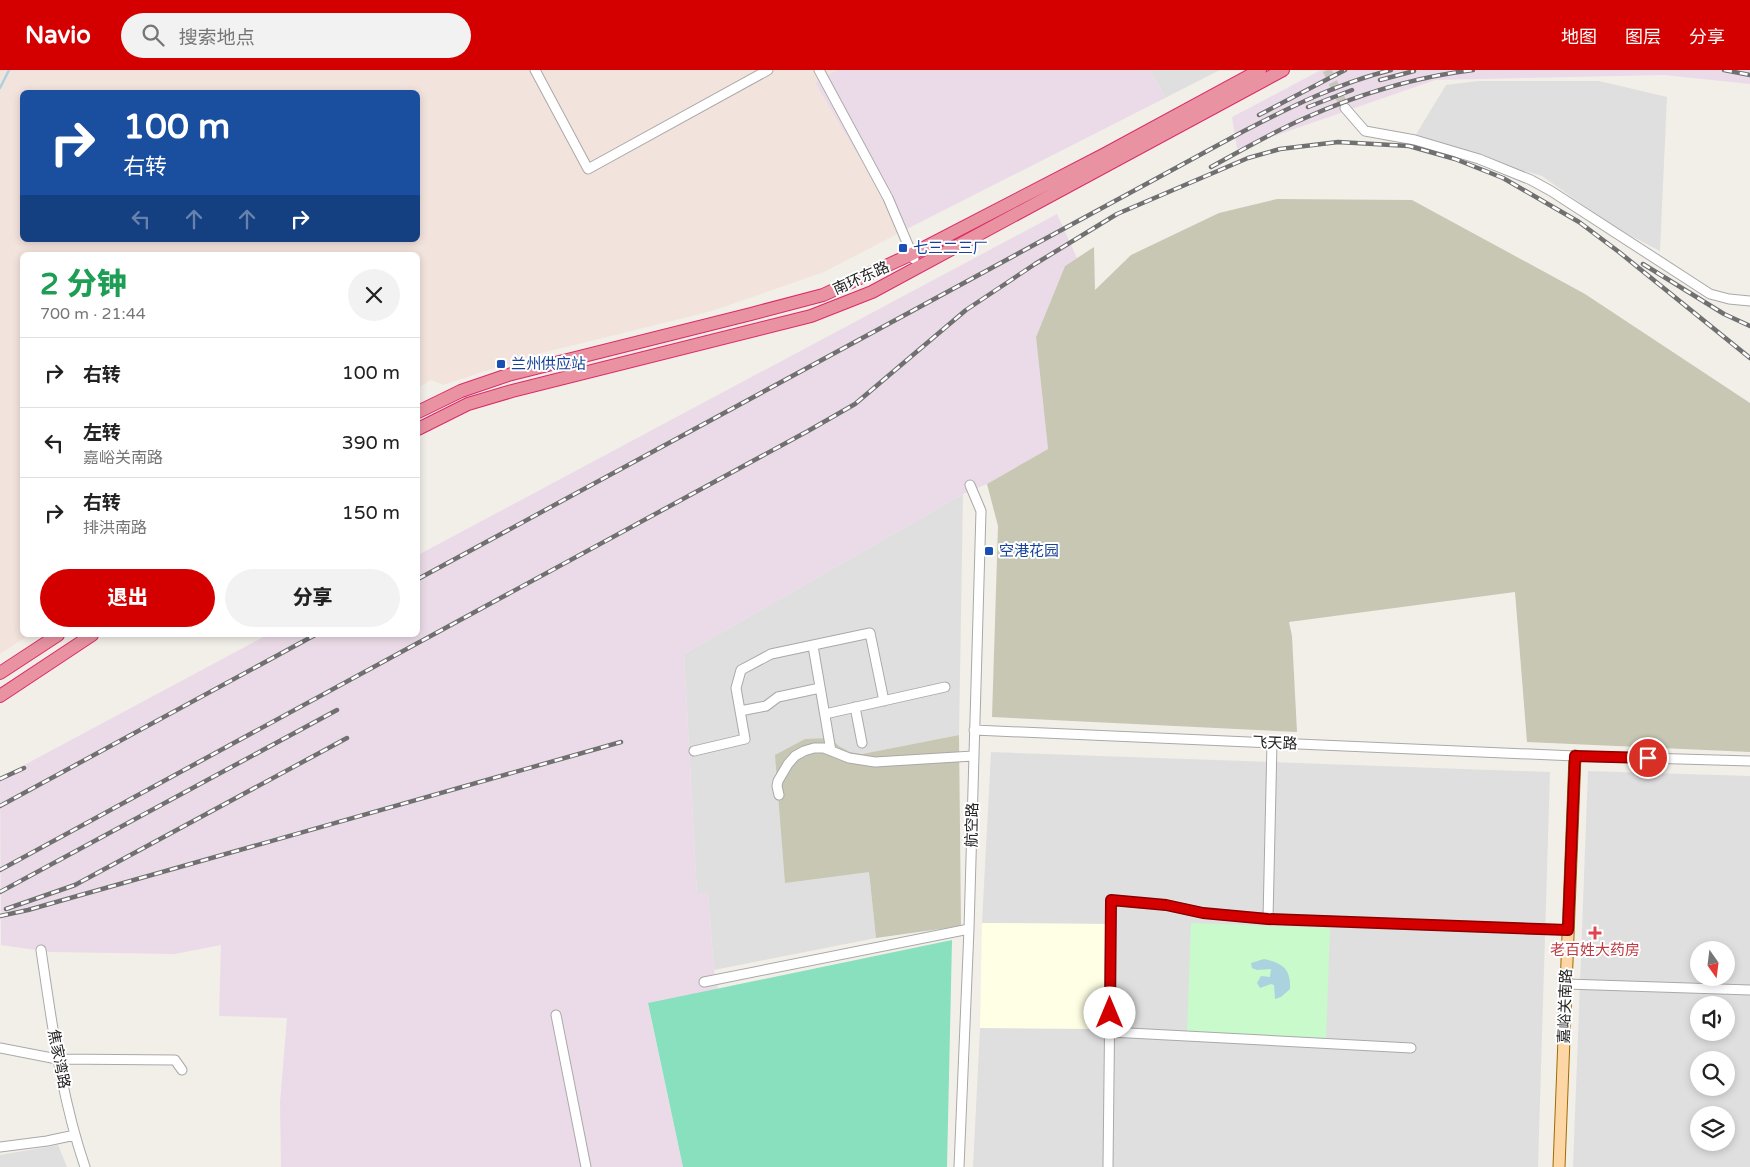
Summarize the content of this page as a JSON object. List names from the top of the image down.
{
  "streets": {
    "highway": ["南环东路"],
    "main road": ["嘉峪关南路"],
    "street": ["飞天路", "航空路", "焦家湾路"]
  },
  "crossings": [
    ["飞天路", "航空路"],
    ["飞天路", "嘉峪关南路"]
  ],
  "places": {
    "transit": ["七三二三厂", "兰州供应站", "空港花园"],
    "health": ["老百姓大药房"]
  },
  "north": "bottom",
  "page": {
    "header": "Navio",
    "search": "搜索地点",
    "nav": ["地图", "图层", "分享"],
    "turn": ["100 m", "右转"],
    "heading": ["2 分钟", "700 m · 21:44"],
    "list": [
      {
        "name": "右转",
        "value": "100 m"
      },
      {
        "name": "左转",
        "note": "嘉峪关南路",
        "value": "390 m"
      },
      {
        "name": "右转",
        "note": "排洪南路",
        "value": "150 m"
      }
    ],
    "buttons": ["退出", "分享"]
  }
}
